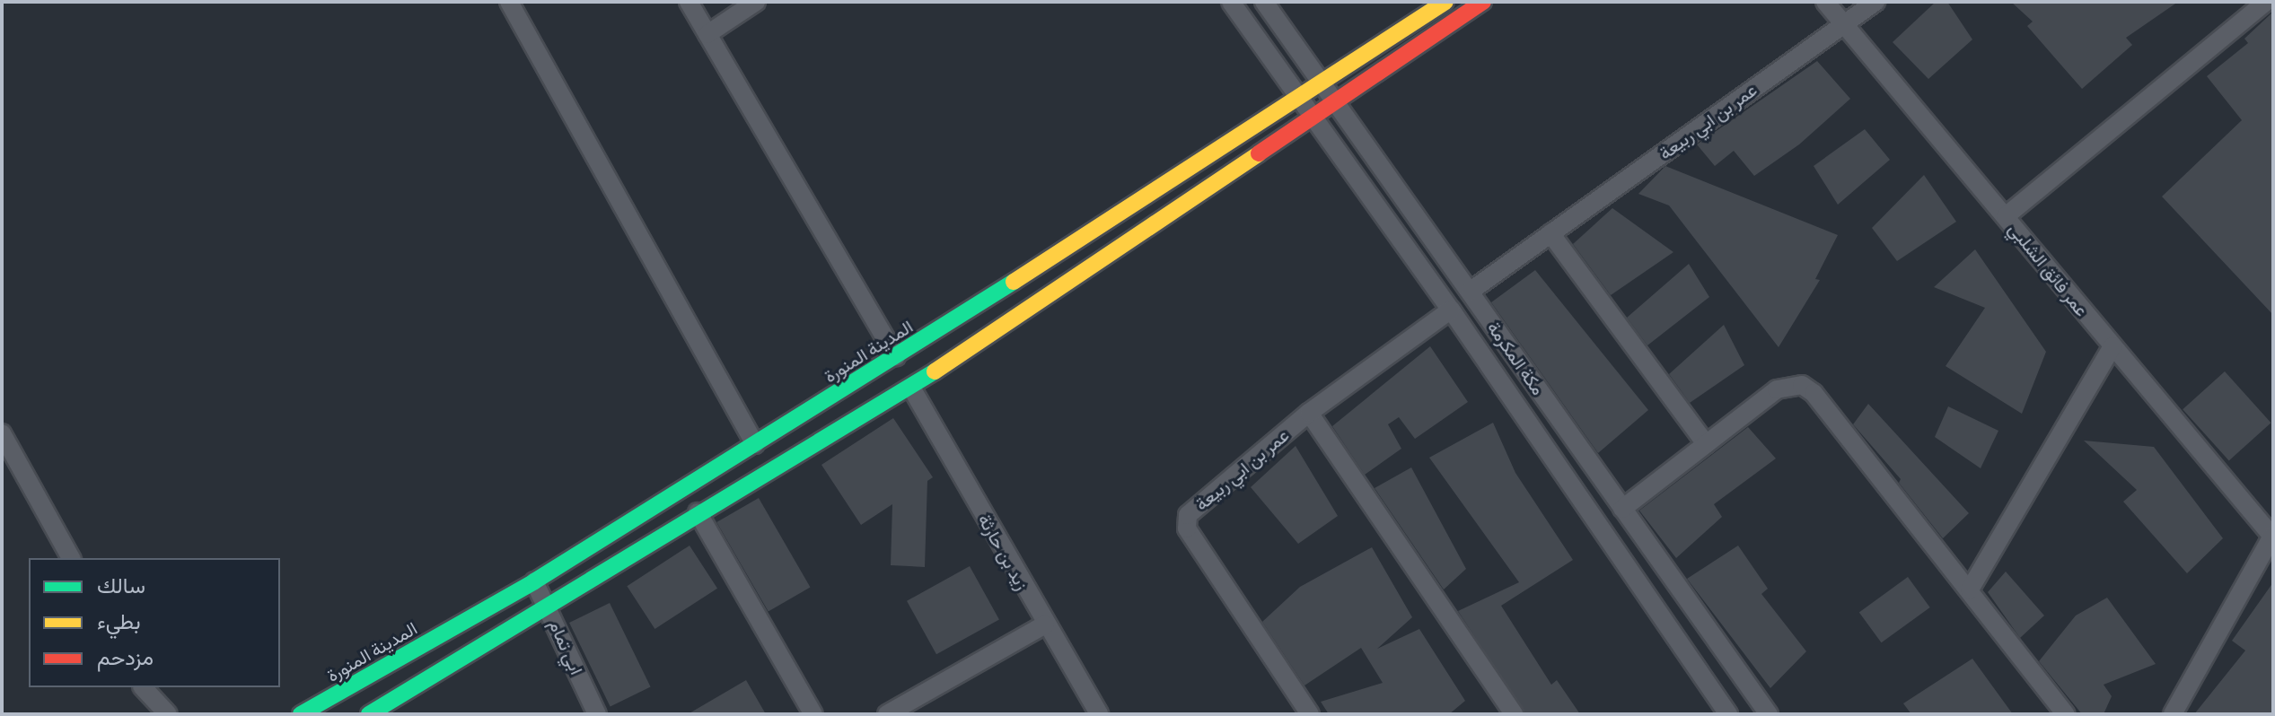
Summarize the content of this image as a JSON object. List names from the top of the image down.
{
  "streets": {
    "main road": ["المدينة المنورة"],
    "street": [
      "عمر بن ابي ربيعة",
      "عمر فائق الشلبي",
      "مكة المكرمة",
      "زيد بن حارثة",
      "ابي تمام"
    ]
  },
  "crossings": [
    ["عمر بن ابي ربيعة", "عمر فائق الشلبي"],
    ["عمر بن ابي ربيعة", "مكة المكرمة"],
    ["المدينة المنورة", "مكة المكرمة"],
    ["المدينة المنورة", "ابي تمام"]
  ],
  "legend": ["سالك", "بطيء", "مزدحم"]
}
